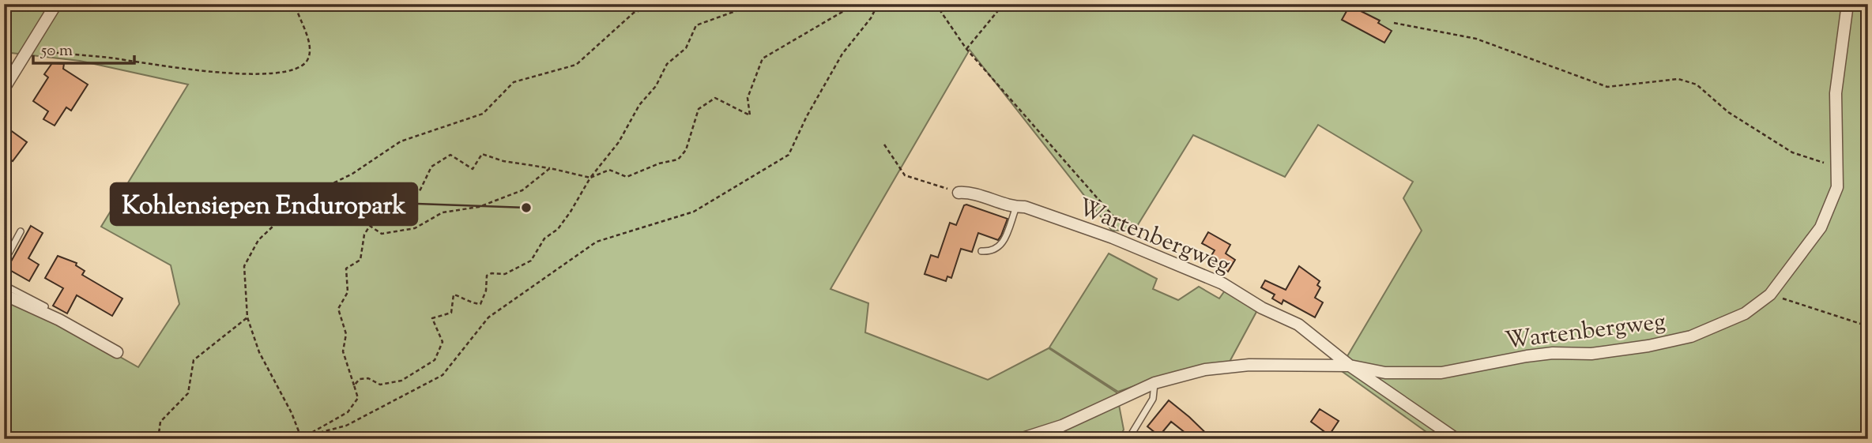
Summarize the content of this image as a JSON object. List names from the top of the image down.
{
  "streets": {
    "street": ["Wartenbergweg"]
  },
  "places": ["Kohlensiepen Enduropark"],
  "scale_bar": "50 m"
}
